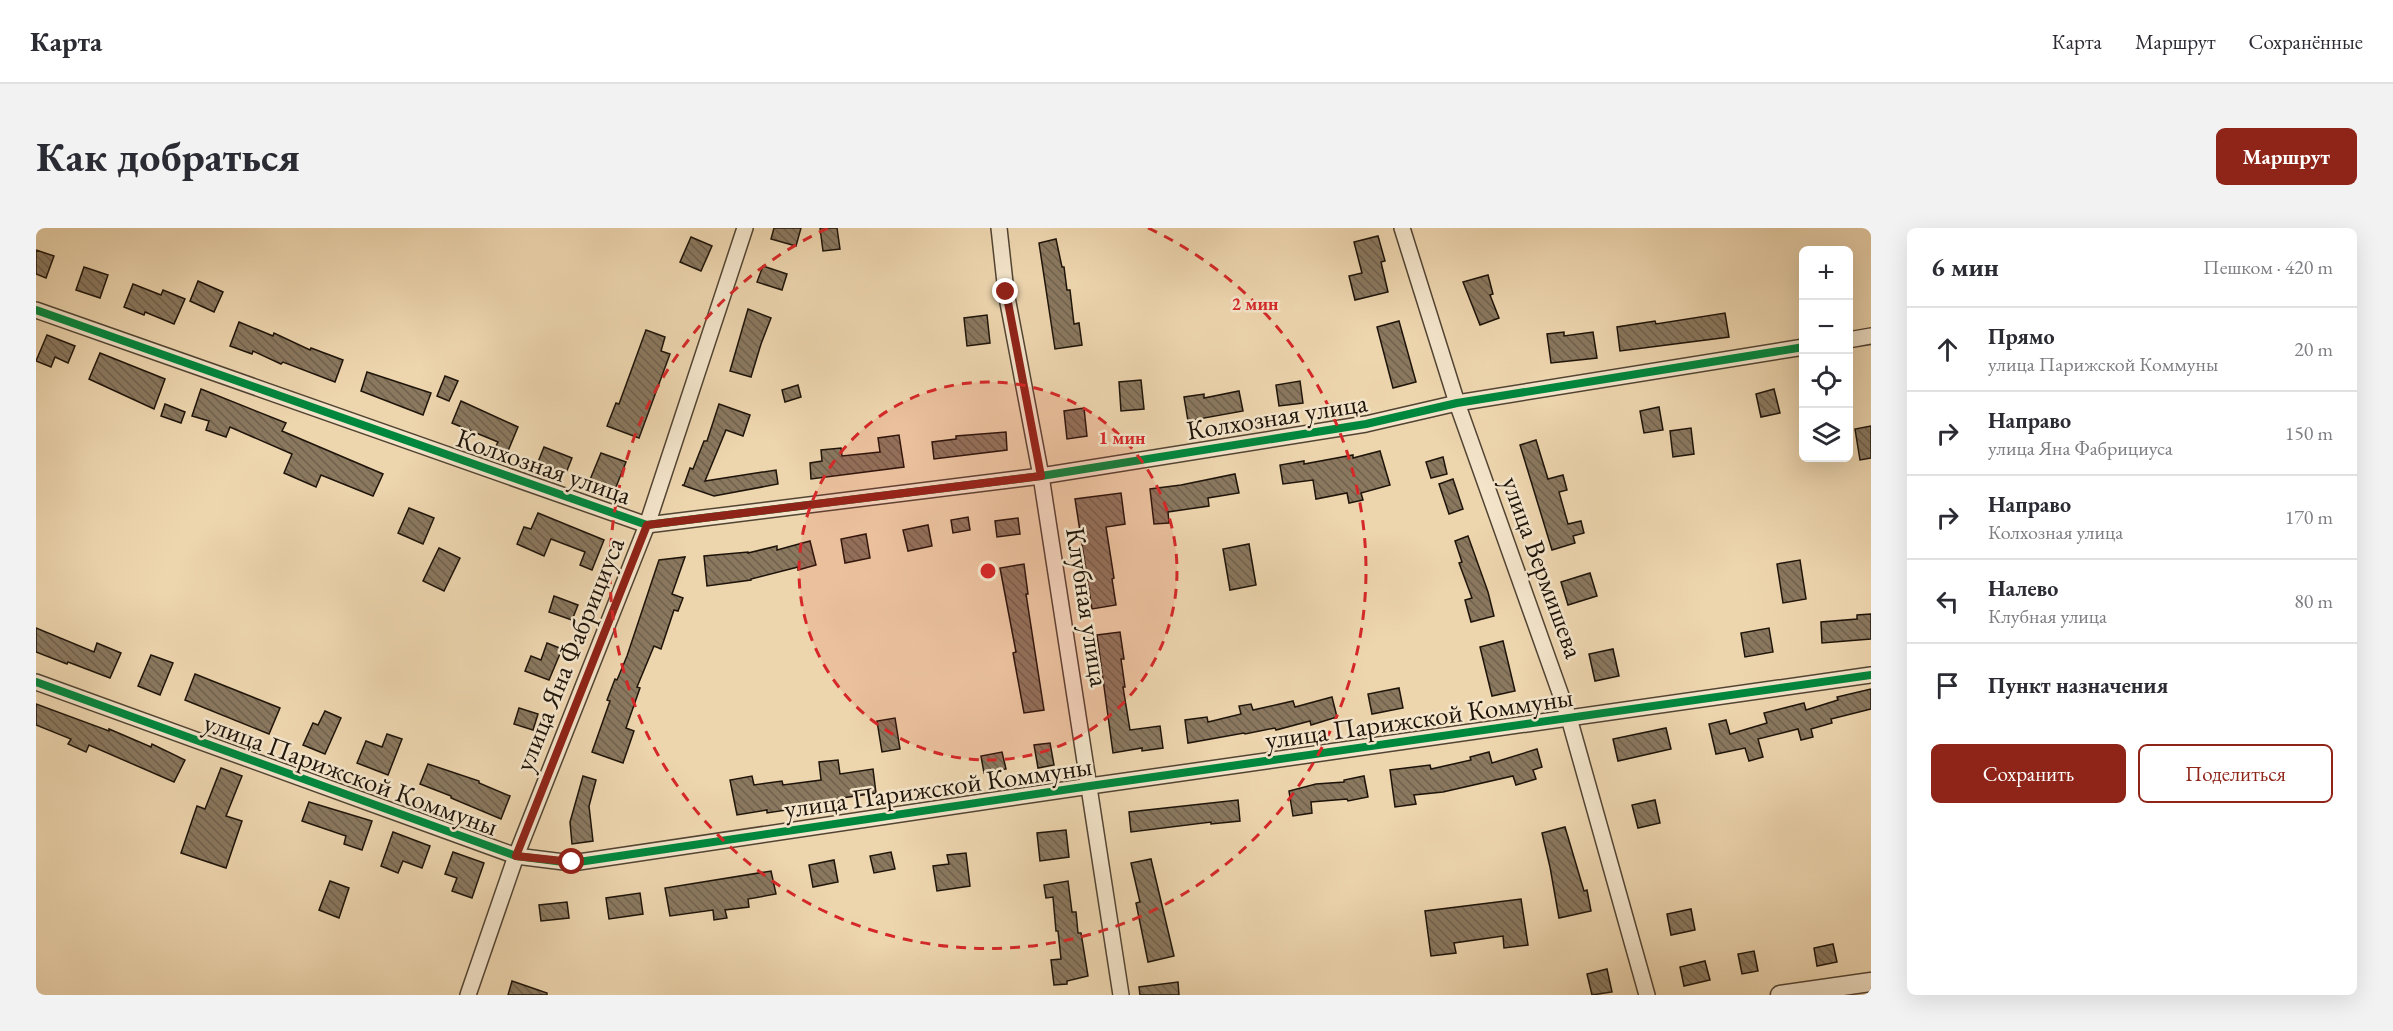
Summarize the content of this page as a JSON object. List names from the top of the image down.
{
  "streets": {
    "street": [
      "Колхозная улица",
      "улица Вермишева",
      "Клубная улица",
      "улица Яна Фабрициуса",
      "улица Парижской Коммуны"
    ]
  },
  "crossings": [
    ["Колхозная улица", "улица Вермишева"],
    ["Колхозная улица", "Клубная улица"],
    ["Колхозная улица", "улица Яна Фабрициуса"],
    ["улица Вермишева", "улица Парижской Коммуны"],
    ["Клубная улица", "улица Парижской Коммуны"],
    ["улица Яна Фабрициуса", "улица Парижской Коммуны"]
  ],
  "page": {
    "header": "Карта",
    "nav": ["Карта", "Маршрут", "Сохранённые"],
    "buttons": [
      "Маршрут",
      ["Сохранить", "Поделиться"]
    ],
    "title": "Как добраться",
    "heading": ["6 мин", "Пешком · 420 m"],
    "map_buttons": ["+", "−"],
    "list": [
      ["Прямо", "улица Парижской Коммуны", "20 m"],
      ["Направо", "улица Яна Фабрициуса", "150 m"],
      ["Направо", "Колхозная улица", "170 m"],
      ["Налево", "Клубная улица", "80 m"],
      "Пункт назначения"
    ]
  },
  "rings": ["2 мин", "1 мин"]
}
